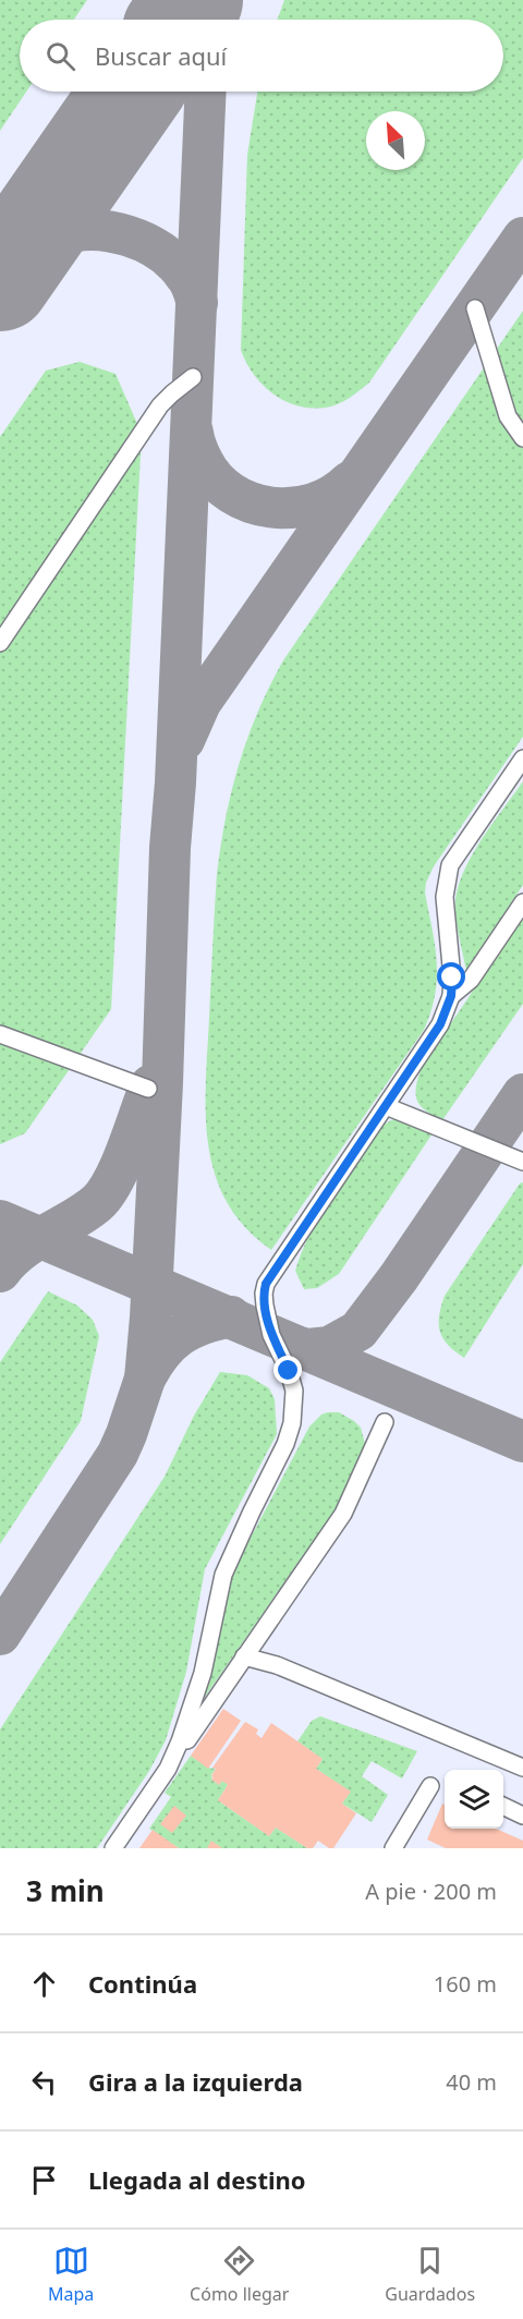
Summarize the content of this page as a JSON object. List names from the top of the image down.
{
  "north": "top left",
  "page": {
    "search": "Buscar aquí",
    "heading": ["3 min", "A pie · 200 m"],
    "list": [
      ["Continúa", "160 m"],
      ["Gira a la izquierda", "40 m"],
      "Llegada al destino"
    ],
    "nav": ["Mapa", "Cómo llegar", "Guardados"]
  }
}
